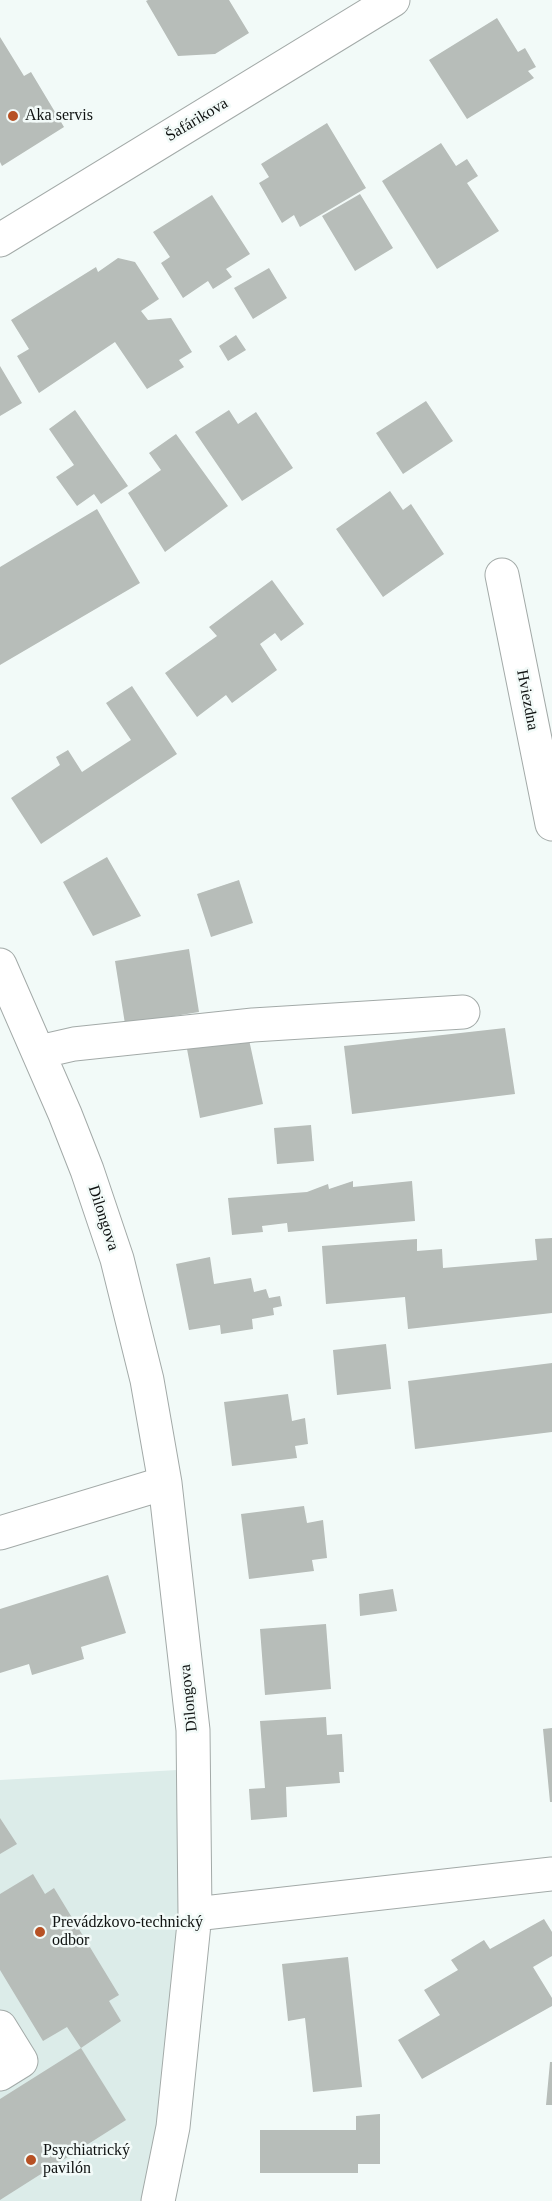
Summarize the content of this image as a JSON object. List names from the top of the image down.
{
  "streets": {
    "street": ["Šafárikova", "Hviezdna", "Dilongova"]
  },
  "places": ["Aka servis", "Prevádzkovo‑technický odbor", "Psychiatrický pavilón"]
}
